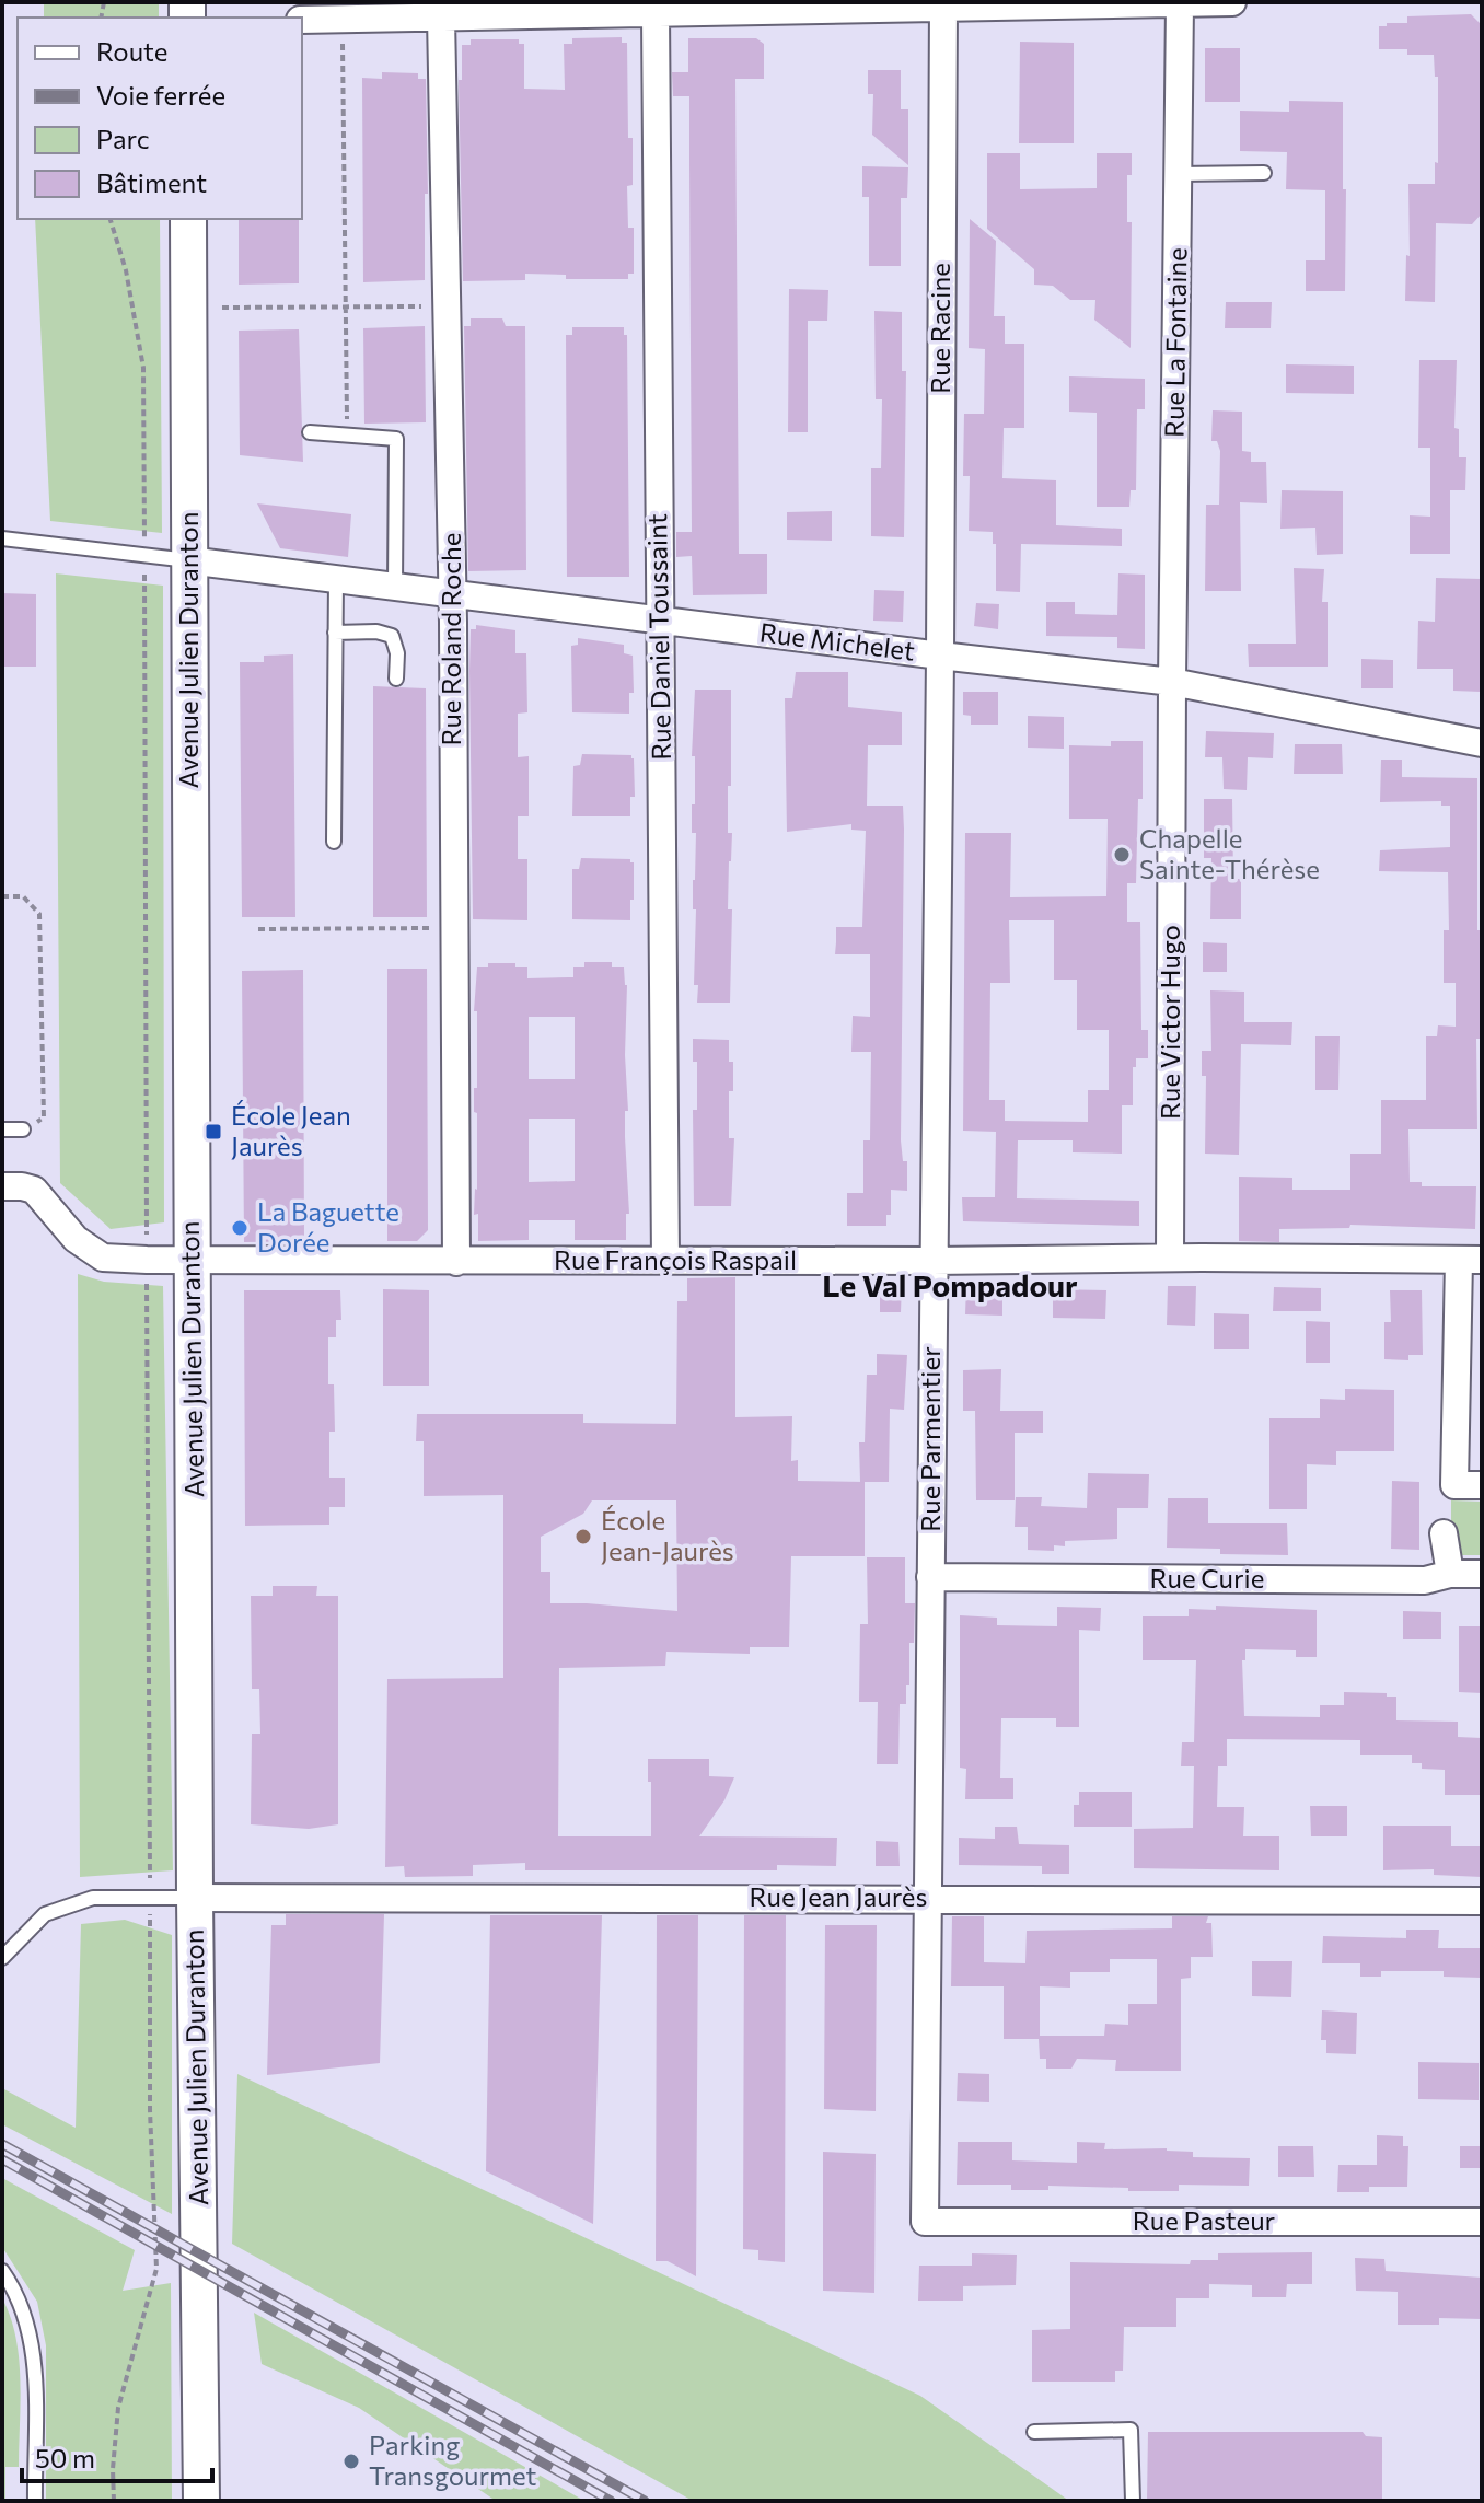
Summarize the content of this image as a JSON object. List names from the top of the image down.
{
  "streets": {
    "main road": ["Avenue Julien Duranton"],
    "street": [
      "Rue Racine",
      "Rue La Fontaine",
      "Rue Daniel Toussaint",
      "Rue Roland Roche",
      "Rue Michelet",
      "Rue Victor Hugo",
      "Rue François Raspail",
      "Rue Parmentier",
      "Rue Curie",
      "Rue Jean Jaurès",
      "Rue Pasteur"
    ]
  },
  "crossings": [
    ["Rue Racine", "Rue Michelet"],
    ["Rue Racine", "Rue Parmentier"],
    ["Rue La Fontaine", "Rue Michelet"],
    ["Rue La Fontaine", "Rue Victor Hugo"],
    ["Rue Daniel Toussaint", "Rue Michelet"],
    ["Rue Daniel Toussaint", "Rue François Raspail"],
    ["Rue Roland Roche", "Rue Michelet"],
    ["Rue Roland Roche", "Rue François Raspail"],
    ["Rue Michelet", "Avenue Julien Duranton"],
    ["Rue Michelet", "Rue Victor Hugo"],
    ["Rue Michelet", "Rue Parmentier"],
    ["Avenue Julien Duranton", "Rue François Raspail"],
    ["Avenue Julien Duranton", "Rue Jean Jaurès"],
    ["Rue Victor Hugo", "Rue François Raspail"],
    ["Rue François Raspail", "Rue Parmentier"],
    ["Rue Parmentier", "Rue Curie"],
    ["Rue Parmentier", "Rue Jean Jaurès"],
    ["Rue Parmentier", "Rue Pasteur"]
  ],
  "districts": ["Le Val Pompadour"],
  "places": {
    "other": [
      "Chapelle Sainte-Thérèse",
      "La Baguette Dorée",
      "École Jean-Jaurès",
      "Parking Transgourmet"
    ],
    "transit": ["École Jean Jaurès"]
  },
  "legend": [
    "Route",
    "Voie ferrée",
    "Parc",
    "Bâtiment"
  ],
  "scale_bar": "50 m"
}
